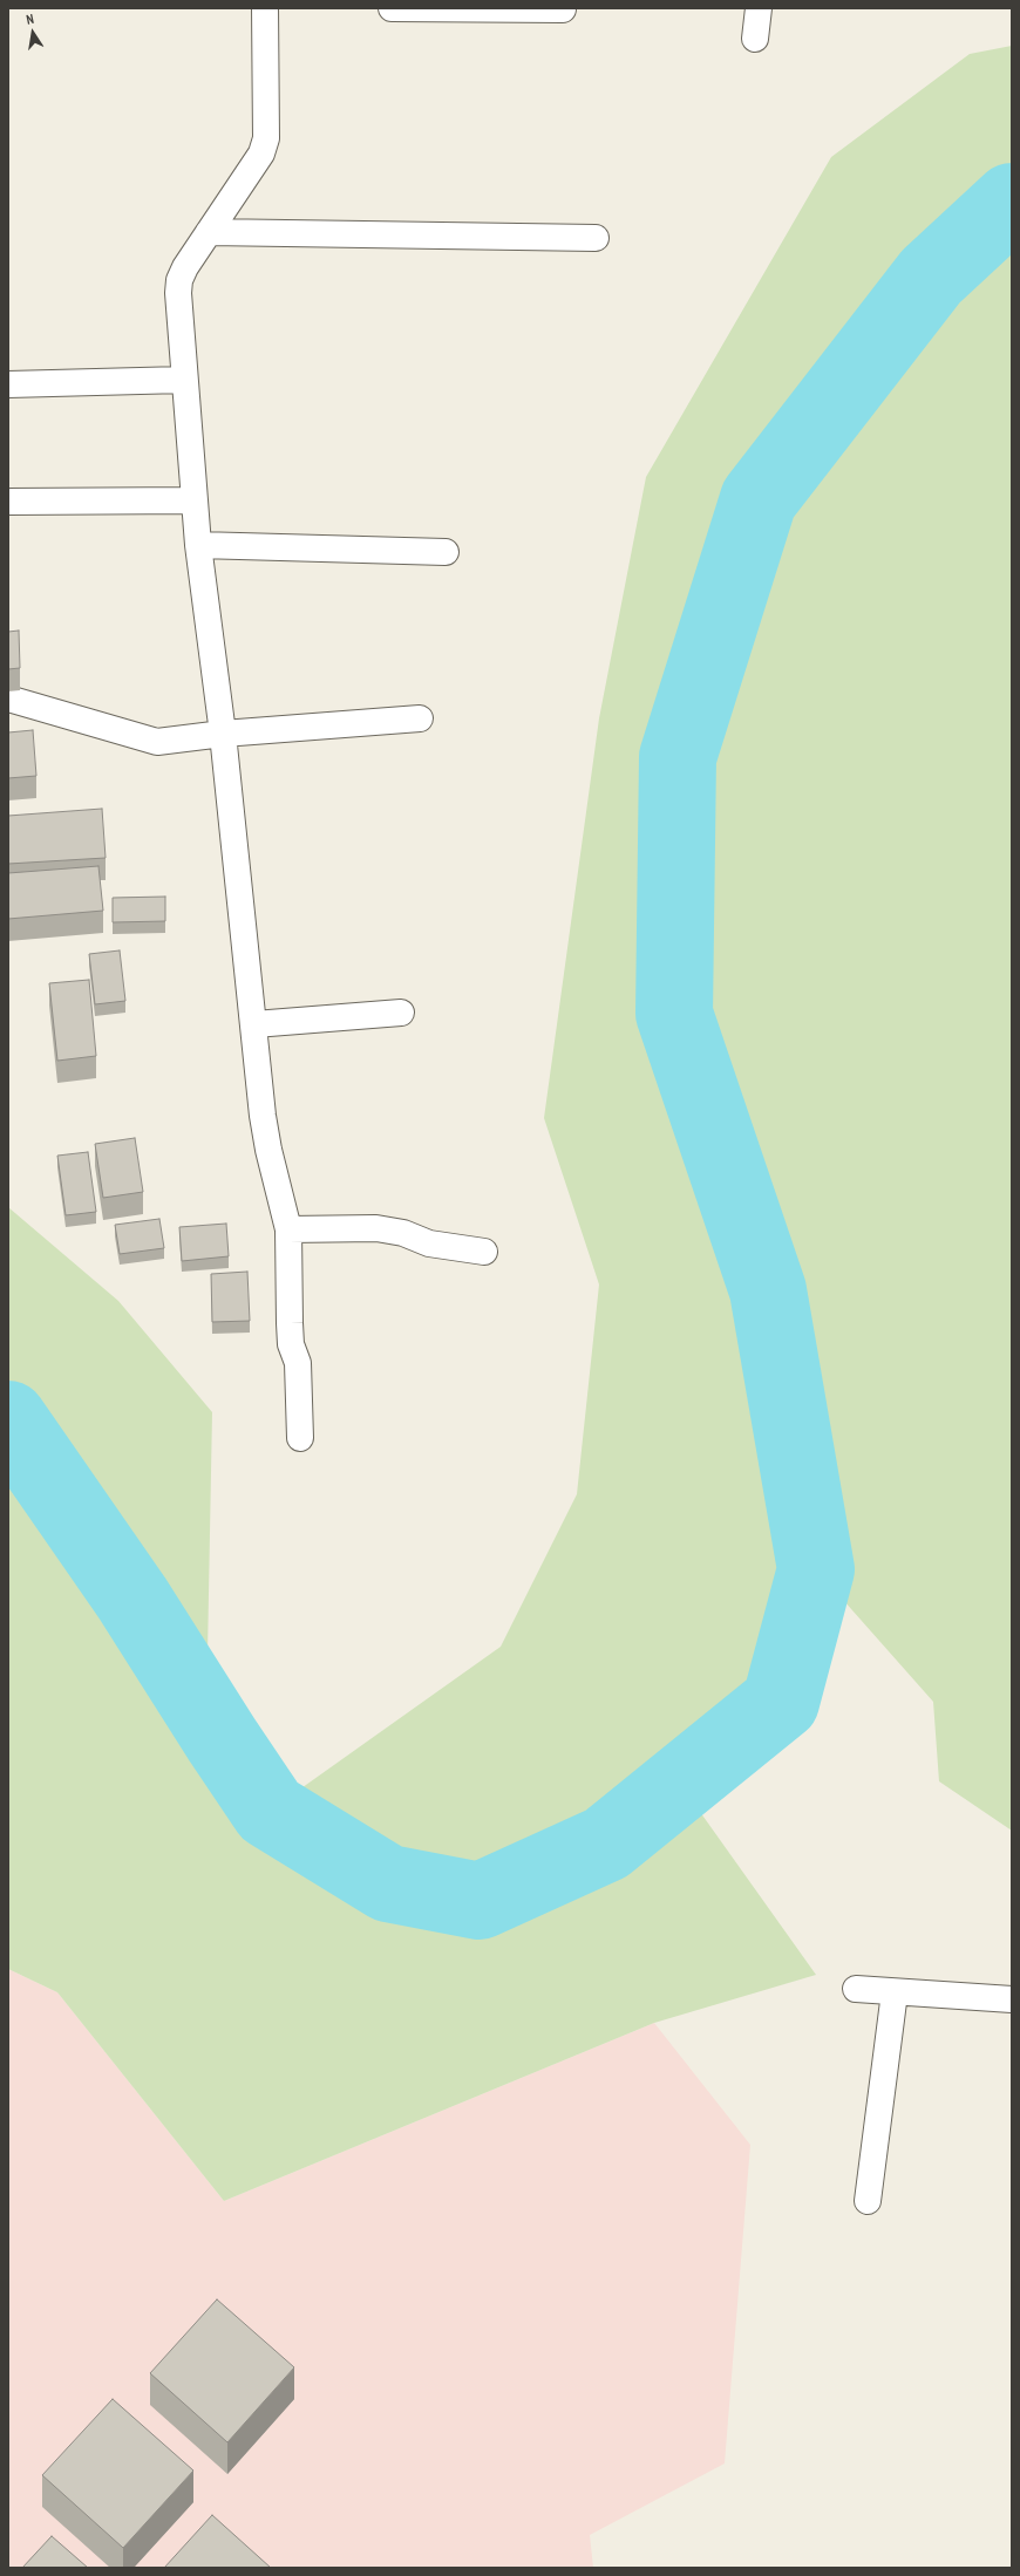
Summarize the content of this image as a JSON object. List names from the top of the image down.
{
  "north": "top"
}
